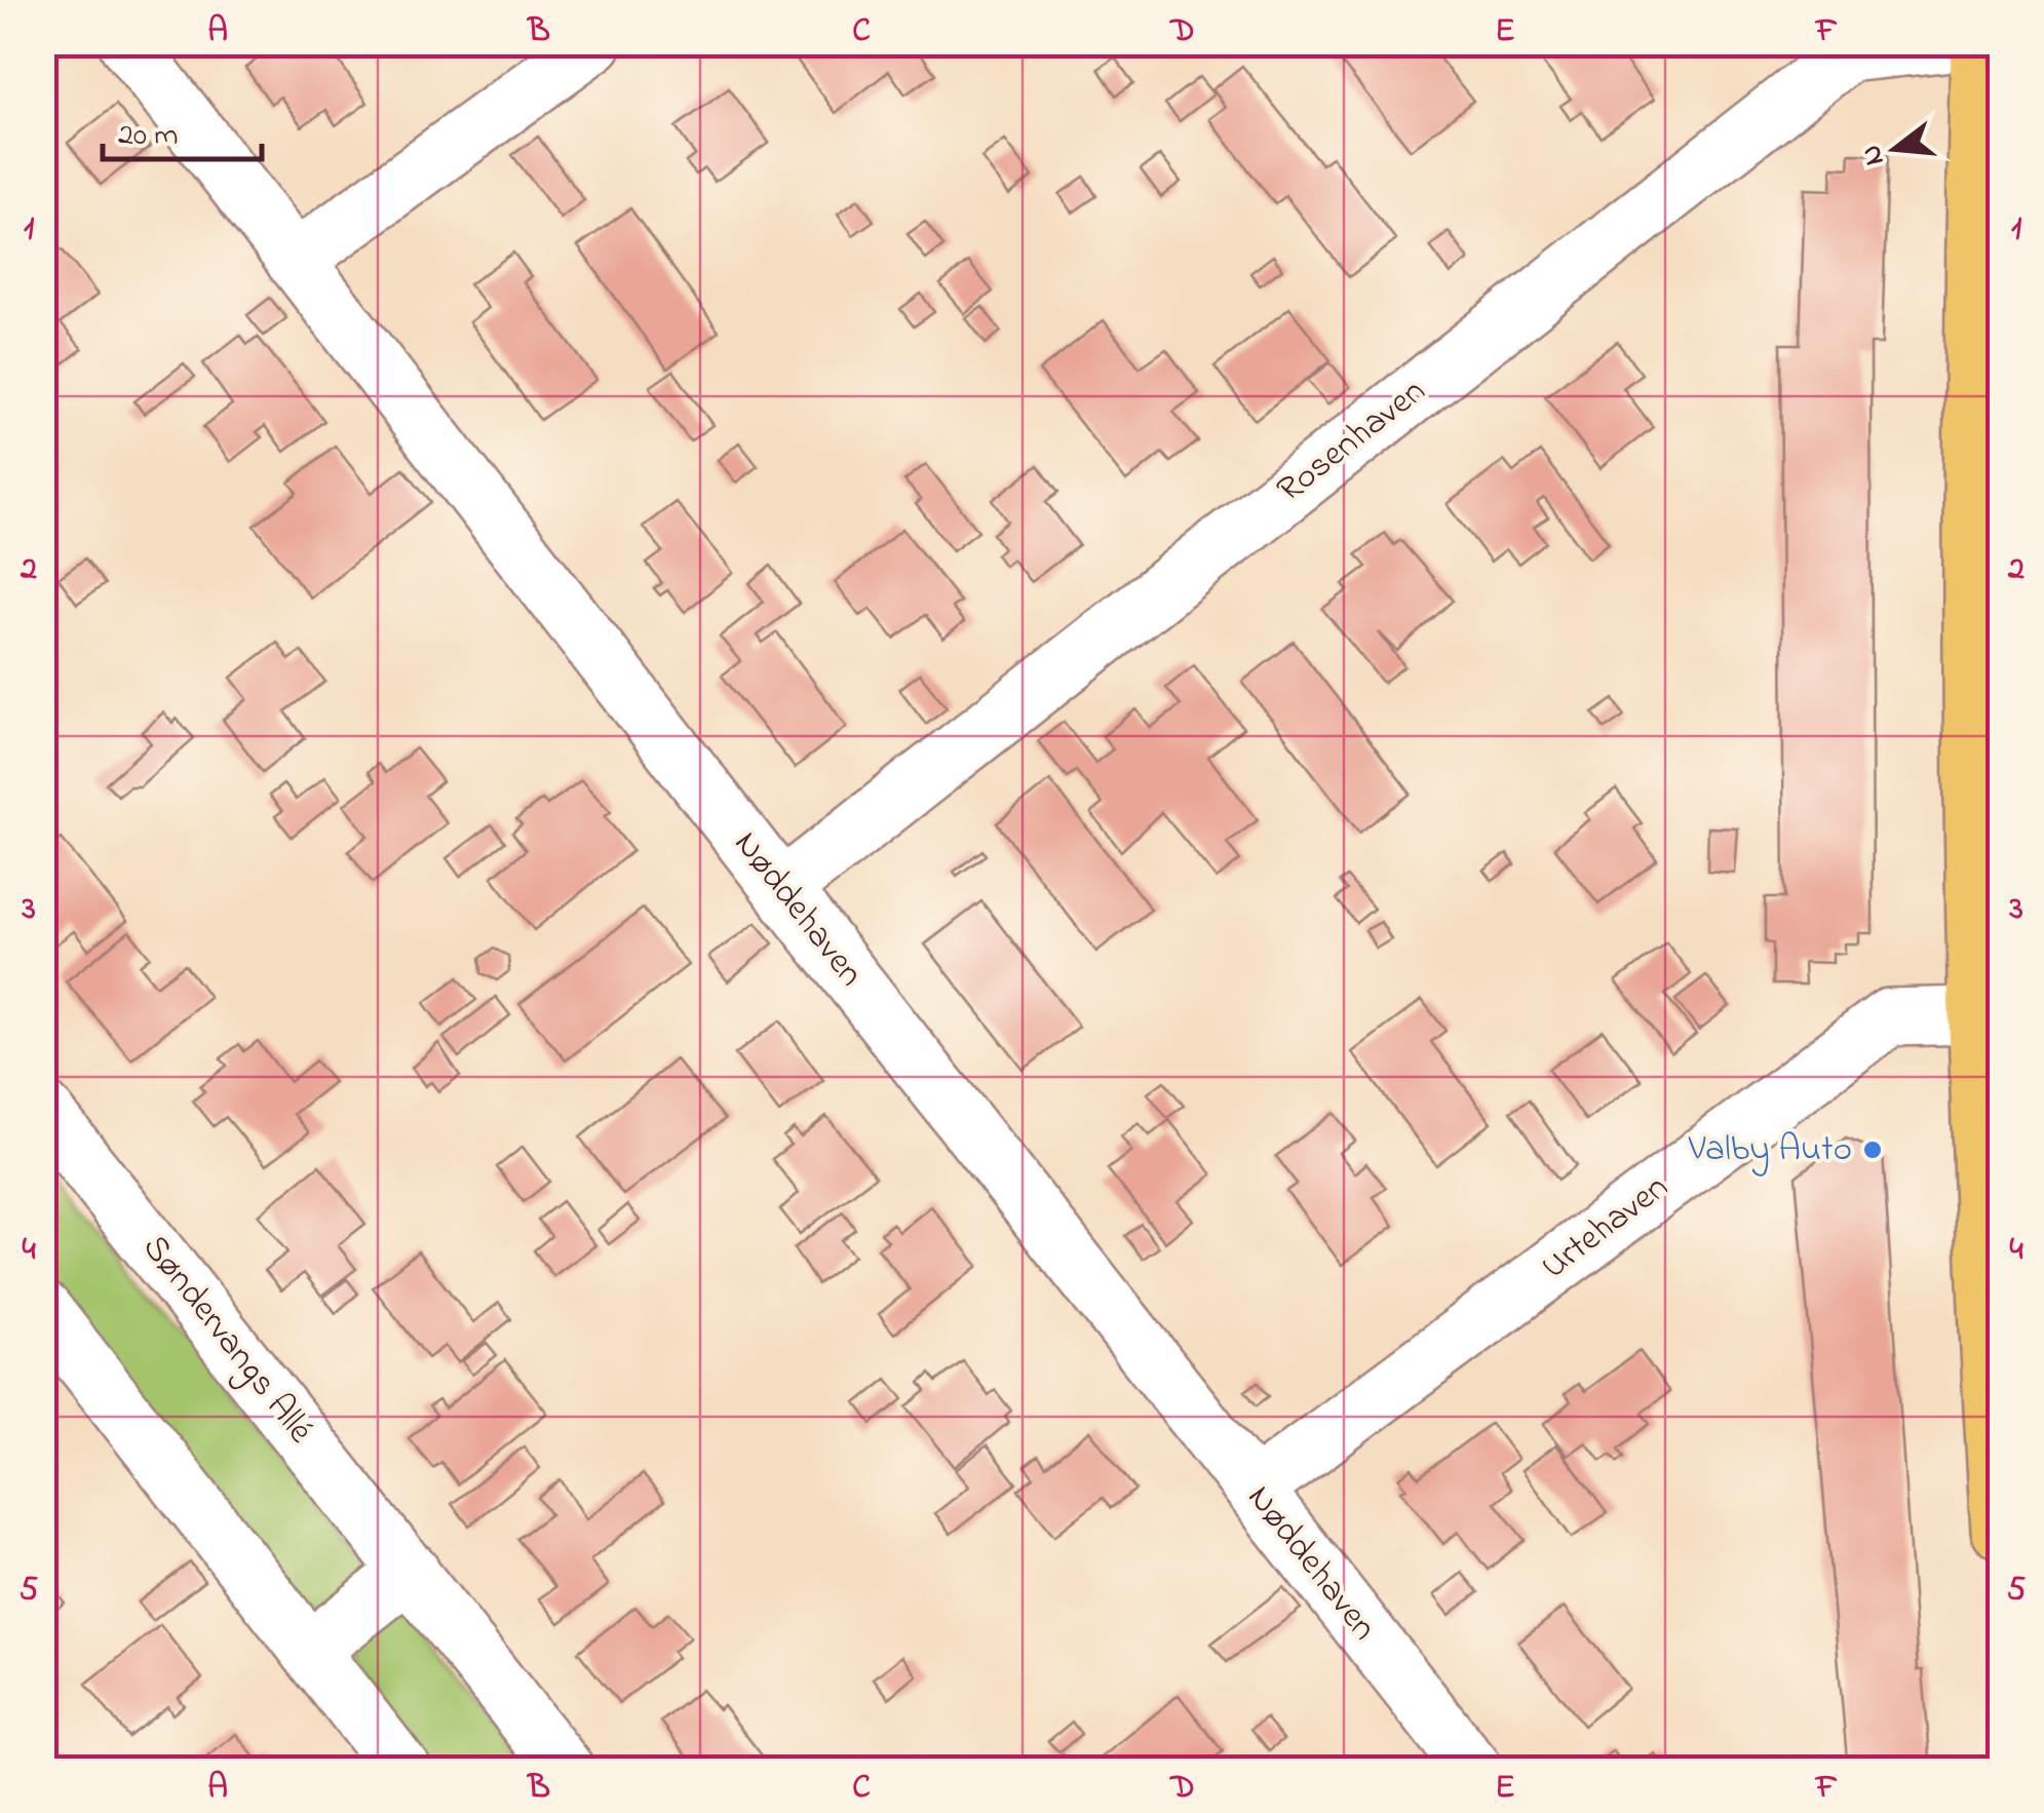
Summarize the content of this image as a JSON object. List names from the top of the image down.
{
  "streets": {
    "street": [
      "Rosenhaven",
      "Nøddehaven",
      "Urtehaven",
      "Søndervangs Allé"
    ]
  },
  "crossings": [
    ["Rosenhaven", "Nøddehaven"],
    ["Nøddehaven", "Urtehaven"]
  ],
  "places": ["Valby Auto"],
  "scale_bar": "20 m",
  "north": "left",
  "grid": {
    "columns": [
      "A",
      "B",
      "C",
      "D",
      "E",
      "F"
    ],
    "rows": [
      "1",
      "2",
      "3",
      "4",
      "5"
    ]
  }
}
